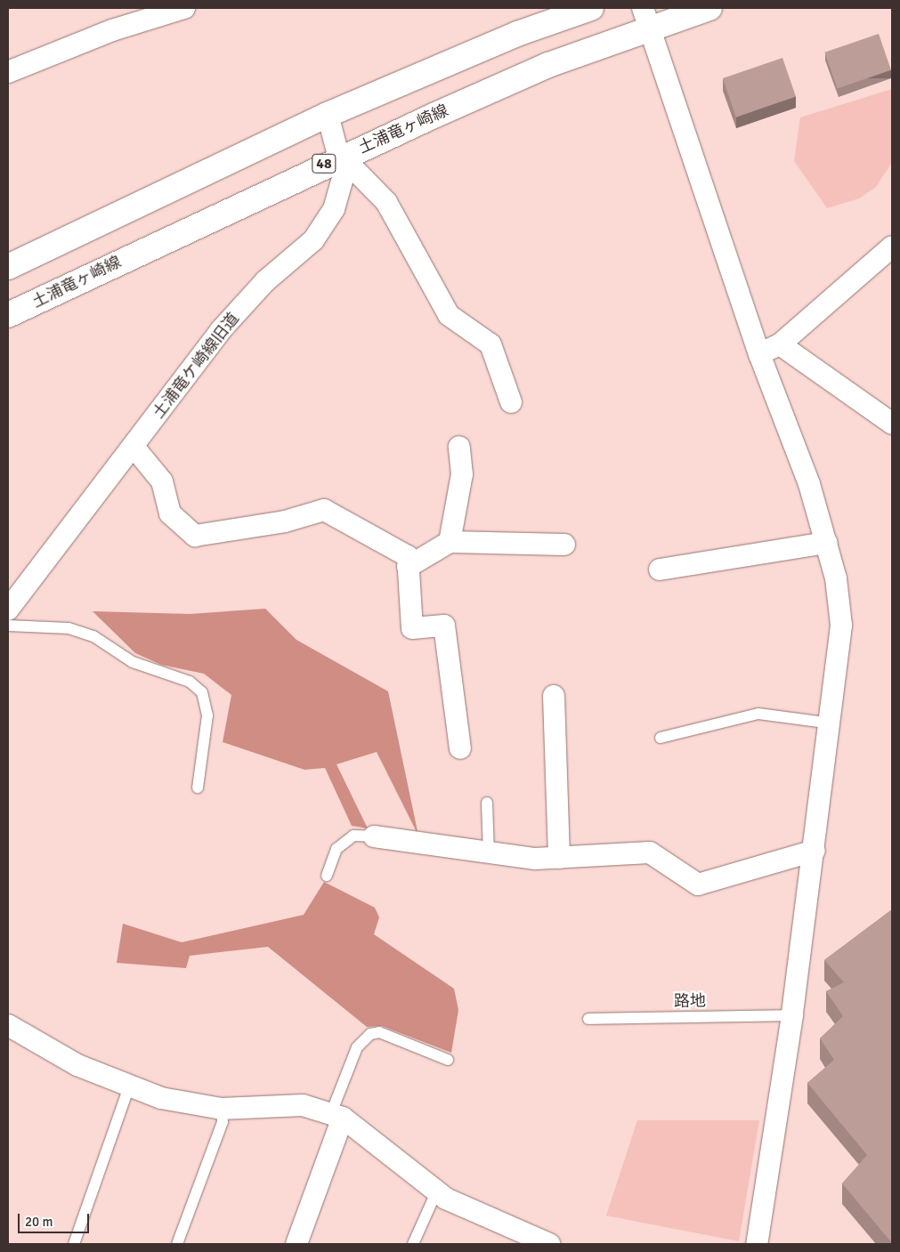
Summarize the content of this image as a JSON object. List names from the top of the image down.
{
  "streets": {
    "main road": ["土浦竜ヶ崎線", "48"],
    "street": ["土浦竜ケ崎線旧道"],
    "lane": ["路地"]
  },
  "crossings": [
    ["土浦竜ヶ崎線", "土浦竜ケ崎線旧道"]
  ],
  "scale_bar": "20 m"
}
